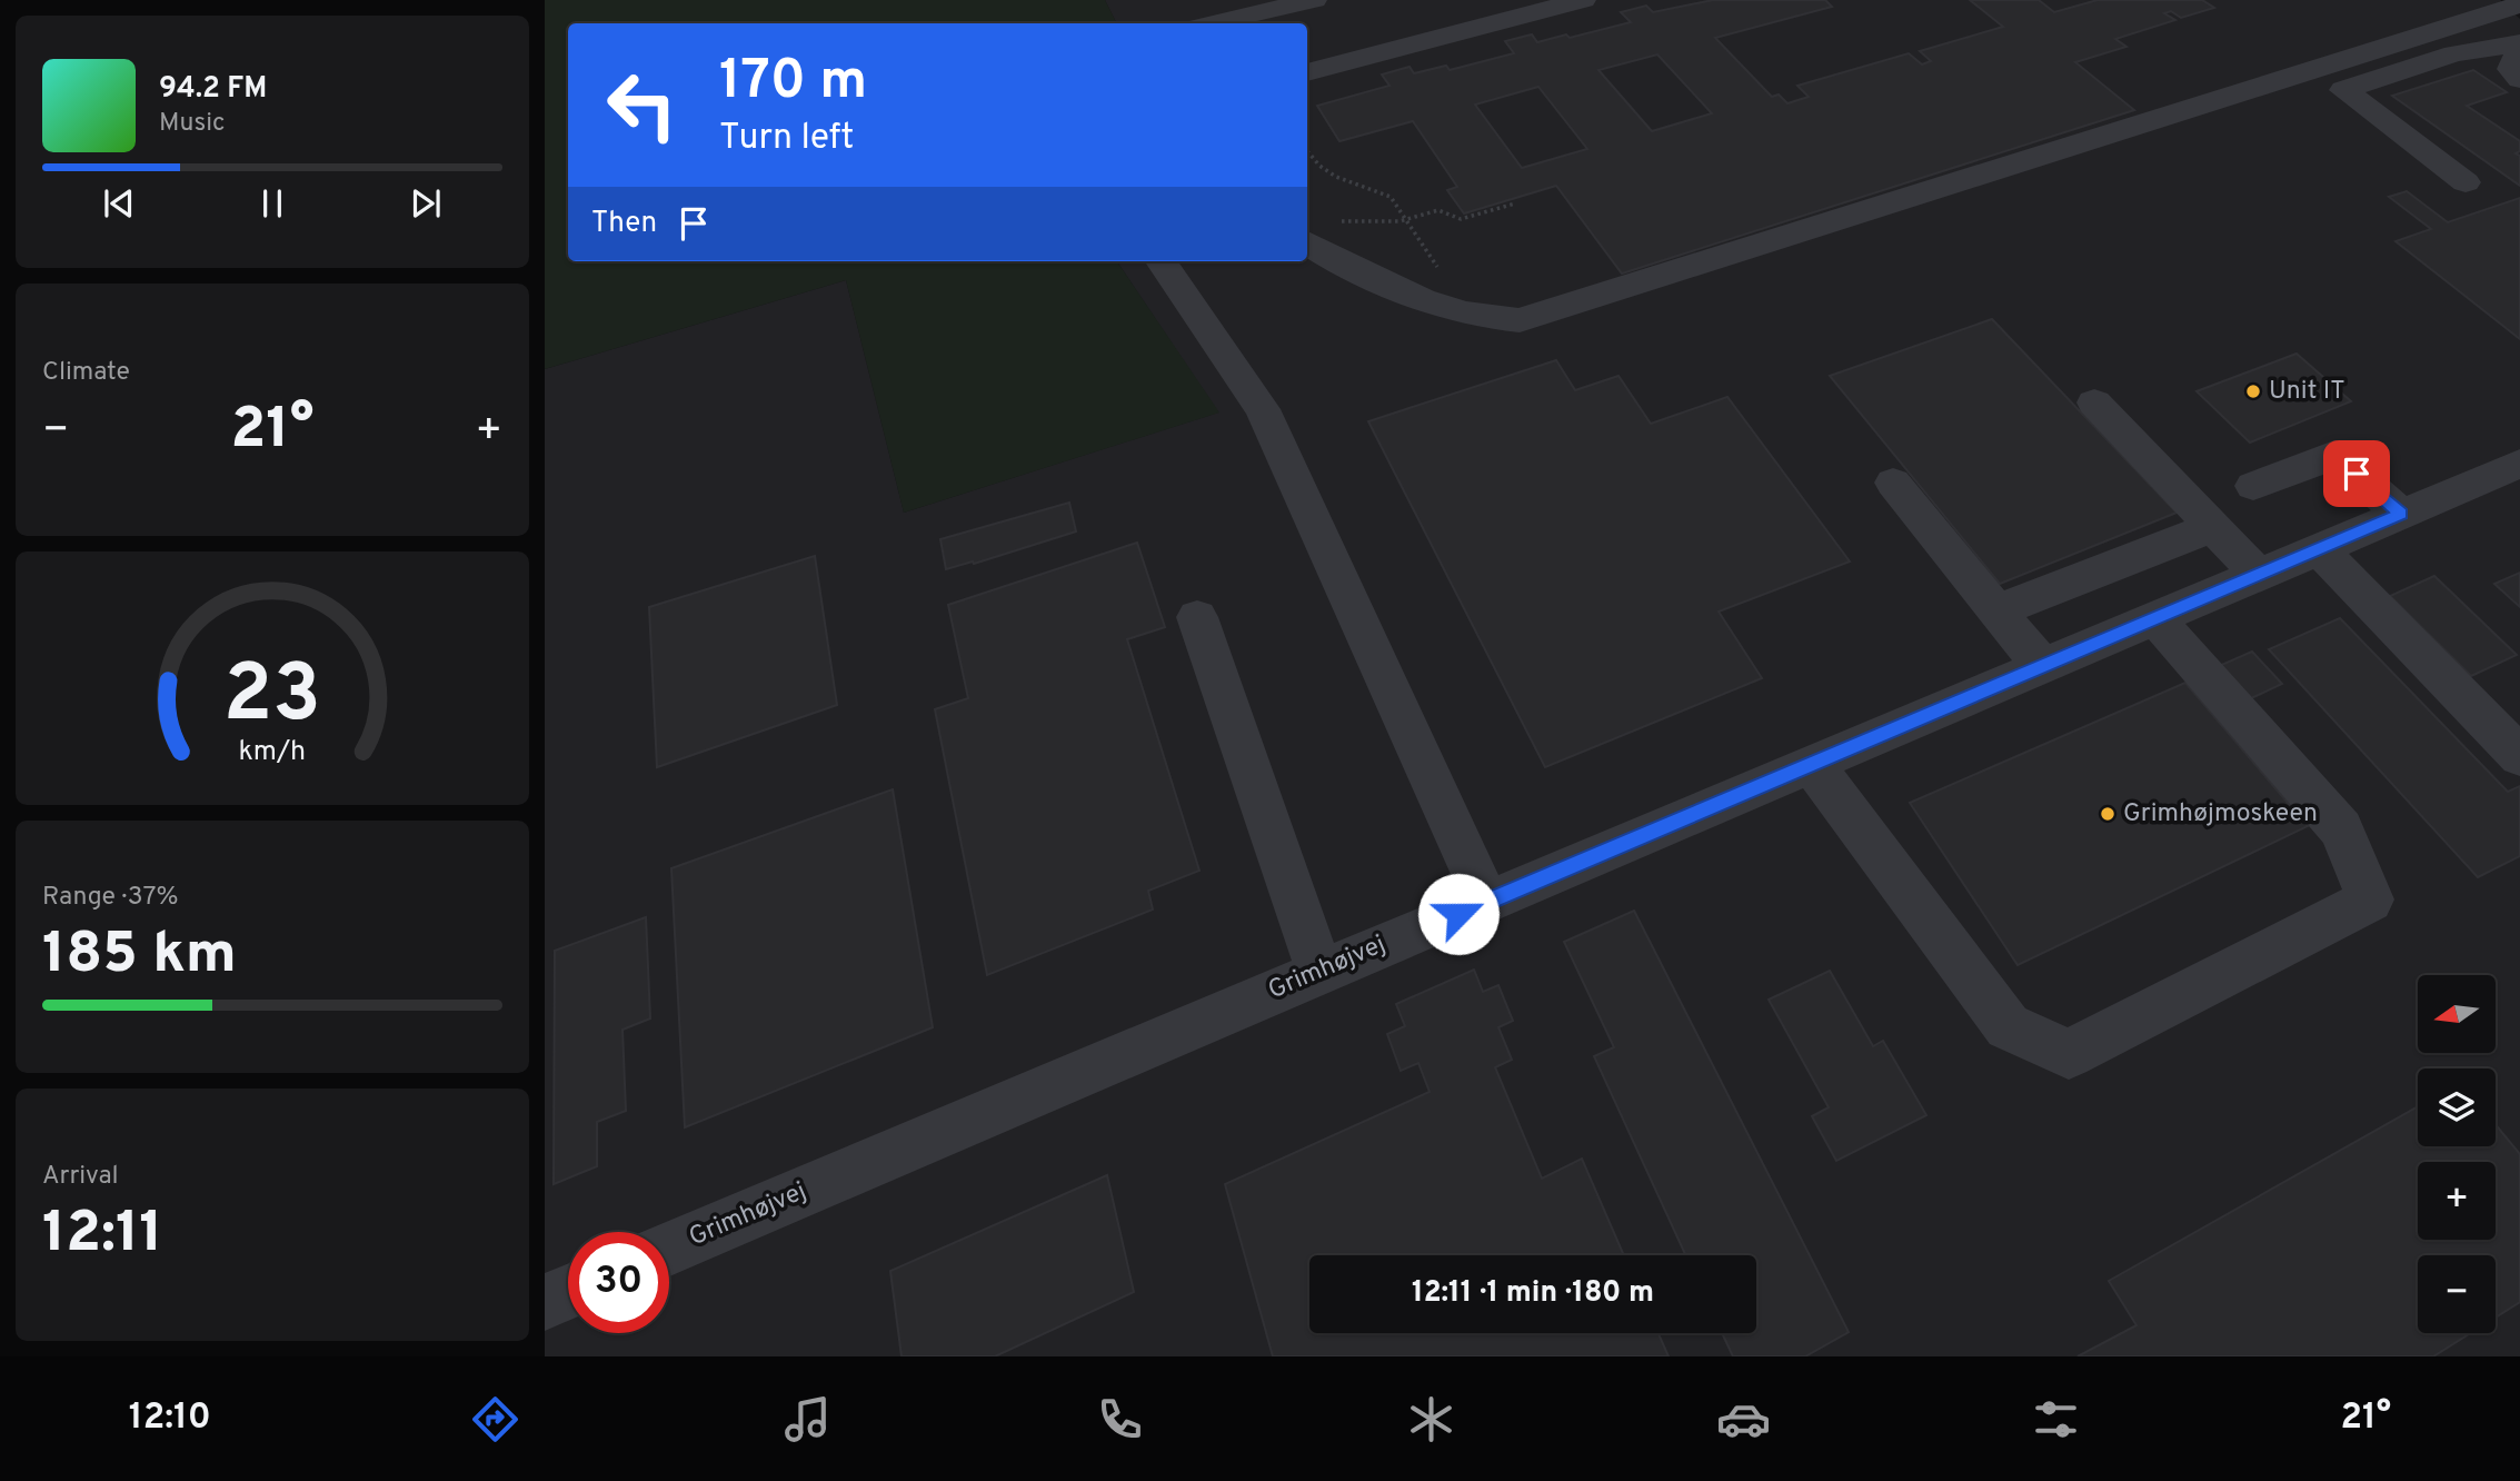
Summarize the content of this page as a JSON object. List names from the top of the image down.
{
  "streets": {
    "street": ["Grimhøjvej"]
  },
  "places": ["Unit IT", "Grimhøjmoskeen"],
  "north": "left",
  "page": {
    "turn": ["170 m", "Turn left"],
    "song": ["94.2 FM", "Music"],
    "then": "Then",
    "tile": [
      "Climate",
      ["Range · 37%", "185 km"],
      ["Arrival", "12:11"]
    ],
    "heat": ["−", "21°", "+"],
    "map_buttons": ["+", "−"],
    "limit": "30",
    "trip": "12:11 · 1 min · 180 m",
    "tabs": ["12:10", "21°"],
    "gauge": ["23", "km/h"]
  }
}
